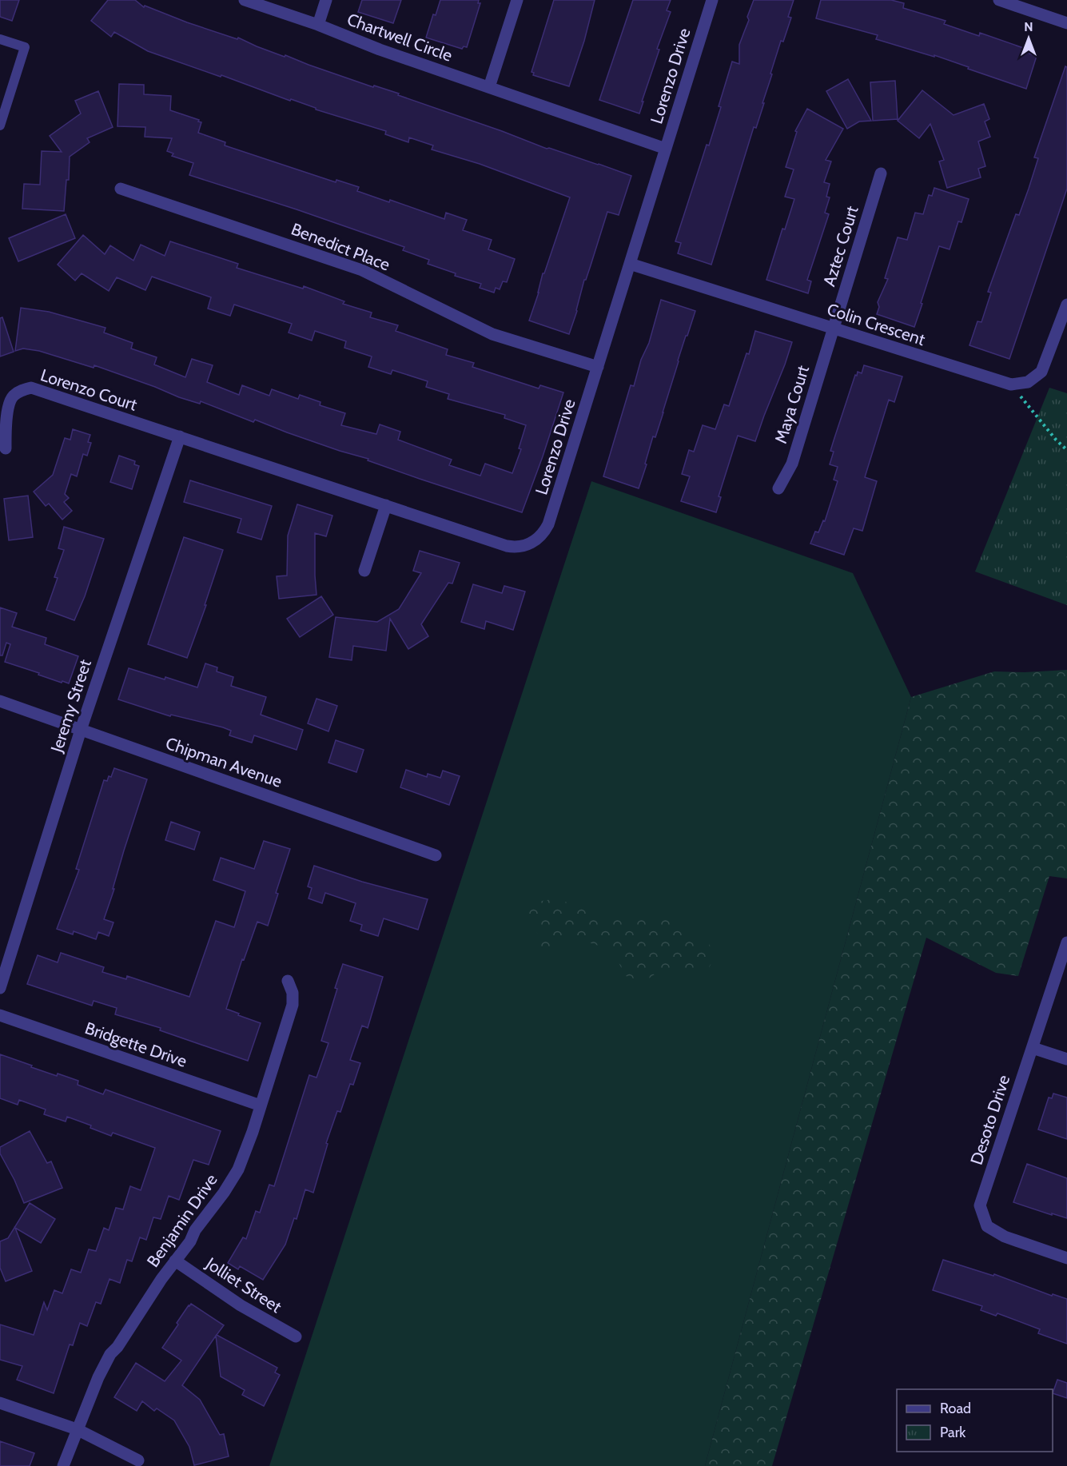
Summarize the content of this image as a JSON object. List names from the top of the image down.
{
  "streets": {
    "street": [
      "Chartwell Circle",
      "Lorenzo Drive",
      "Aztec Court",
      "Benedict Place",
      "Colin Crescent",
      "Lorenzo Court",
      "Maya Court",
      "Jeremy Street",
      "Chipman Avenue",
      "Bridgette Drive",
      "Desoto Drive",
      "Benjamin Drive",
      "Jolliet Street"
    ]
  },
  "crossings": [
    ["Chartwell Circle", "Lorenzo Drive"],
    ["Lorenzo Drive", "Benedict Place"],
    ["Lorenzo Drive", "Colin Crescent"],
    ["Lorenzo Drive", "Lorenzo Court"],
    ["Lorenzo Drive", "Jeremy Street"],
    ["Aztec Court", "Colin Crescent"],
    ["Aztec Court", "Maya Court"],
    ["Colin Crescent", "Maya Court"],
    ["Lorenzo Court", "Jeremy Street"],
    ["Jeremy Street", "Chipman Avenue"],
    ["Bridgette Drive", "Benjamin Drive"],
    ["Benjamin Drive", "Jolliet Street"]
  ],
  "legend": ["Road", "Park"],
  "north": "top"
}
